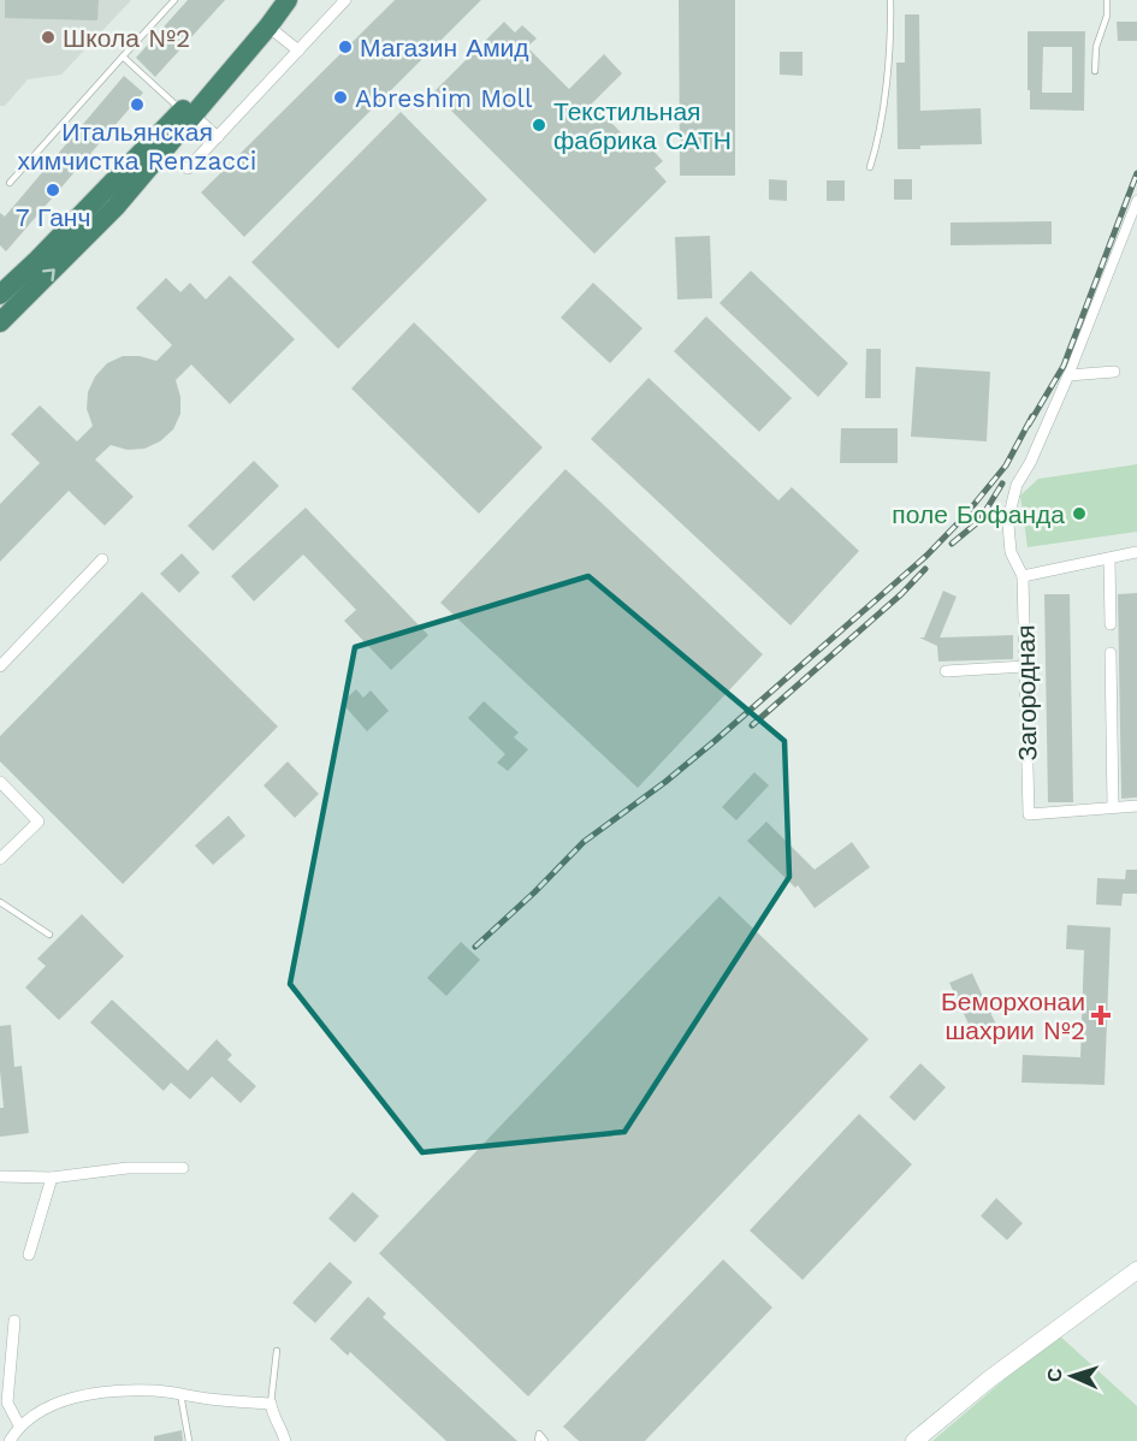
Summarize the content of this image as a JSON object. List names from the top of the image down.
{
  "streets": {
    "street": ["Загородная"]
  },
  "places": {
    "other": [
      "Школа №2",
      "Магазин Амид",
      "Abreshim Moll",
      "Итальянская химчистка Renzacci",
      "Текстильная фабрика САТН",
      "7 Ганч",
      "поле Бофанда"
    ],
    "health": ["Беморхонаи шахрии №2"]
  },
  "north": "left"
}
